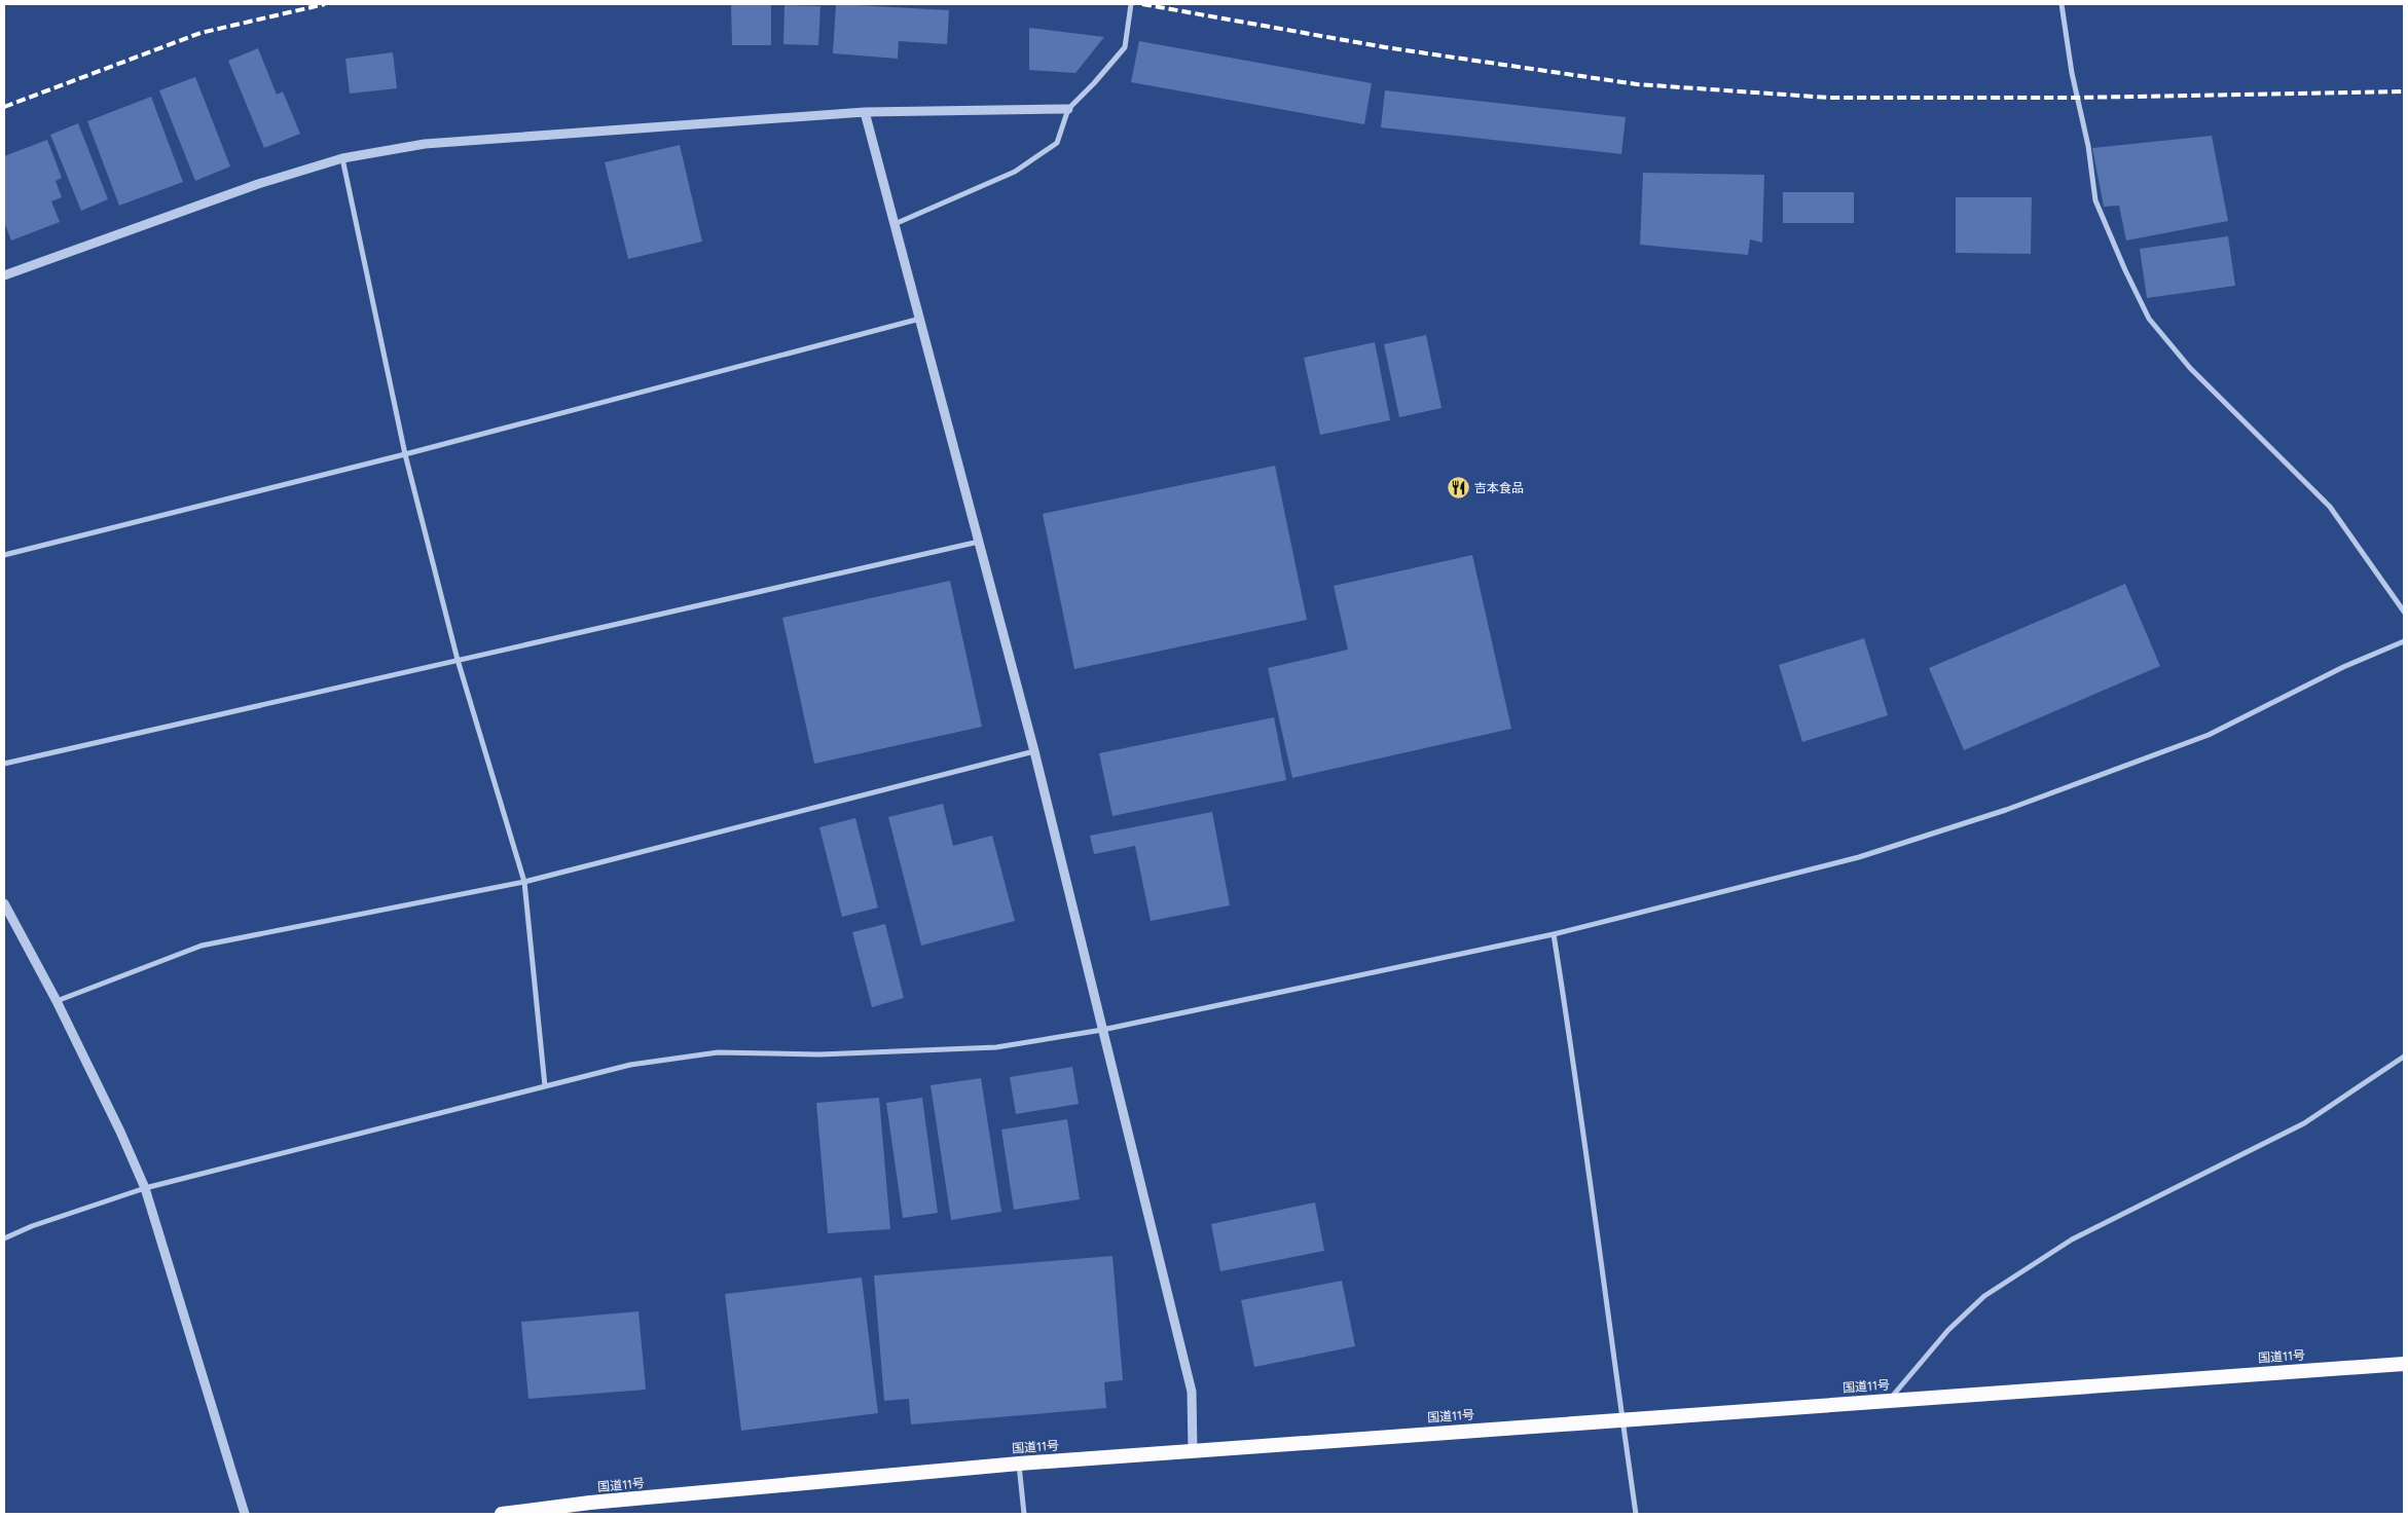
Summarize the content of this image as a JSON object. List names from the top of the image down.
{
  "streets": {
    "highway": ["国道11号"]
  },
  "places": {
    "restaurant": ["吉本食品"]
  }
}
